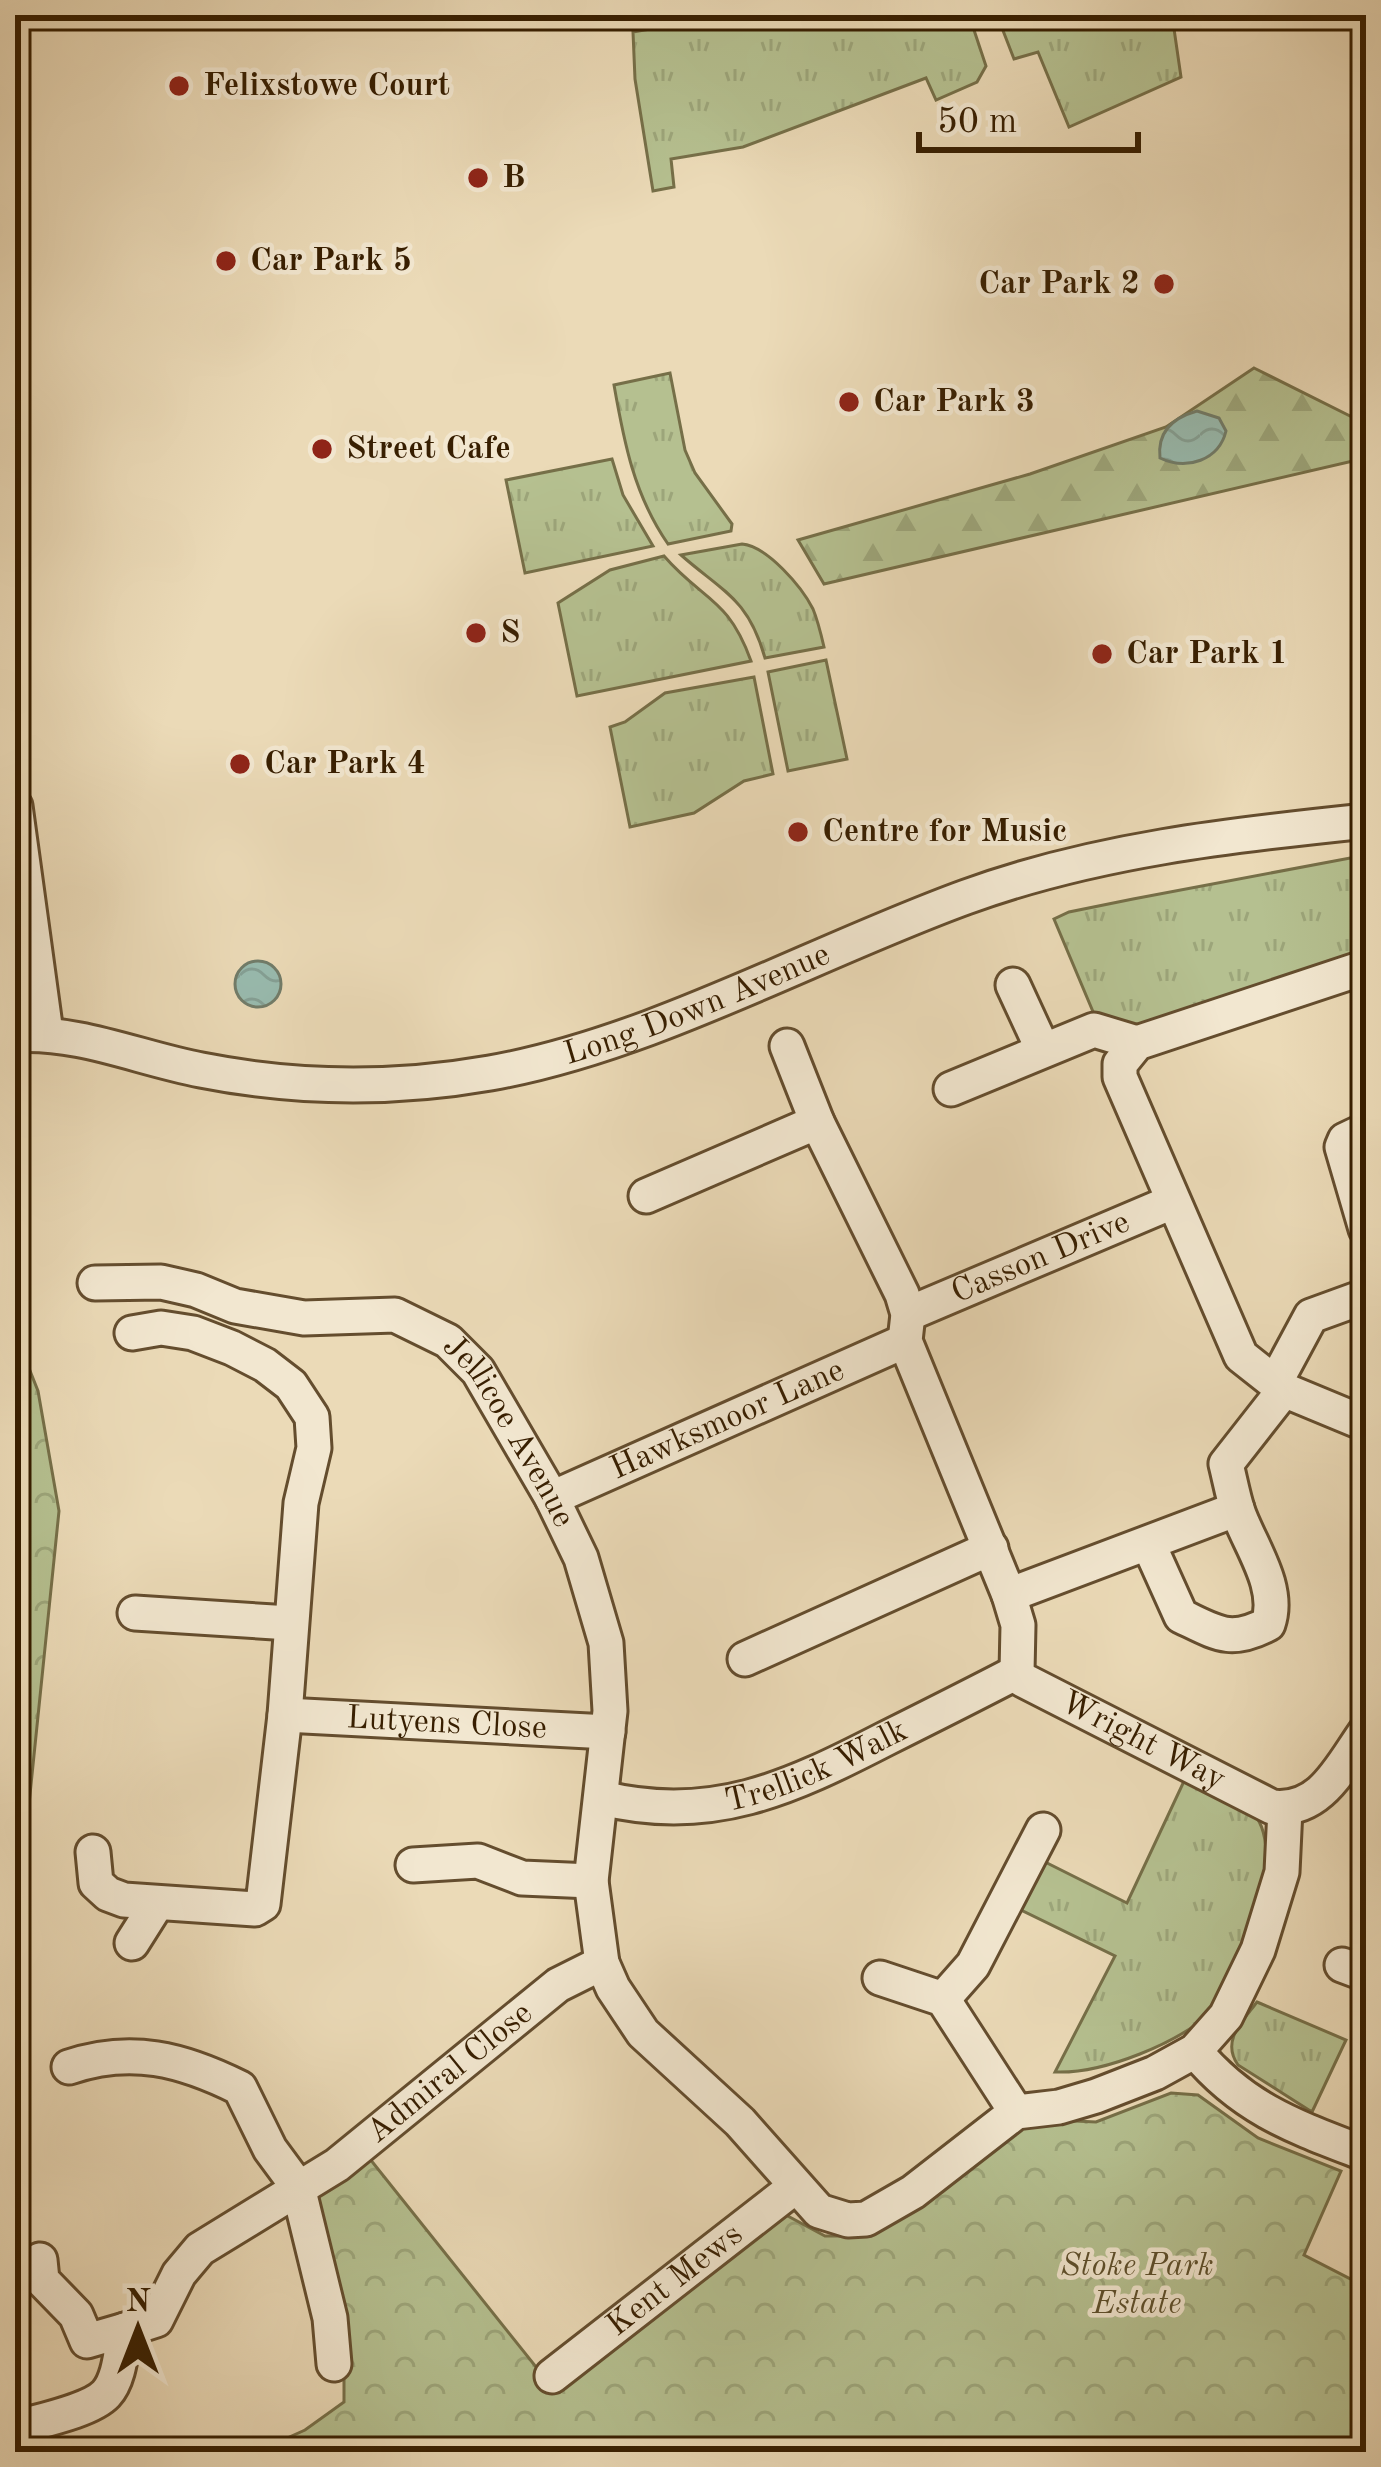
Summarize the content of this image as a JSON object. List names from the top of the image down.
{
  "streets": {
    "street": [
      "Long Down Avenue",
      "Casson Drive",
      "Hawksmoor Lane",
      "Jellicoe Avenue",
      "Lutyens Close",
      "Wright Way",
      "Trellick Walk",
      "Admiral Close",
      "Kent Mews"
    ]
  },
  "crossings": [
    ["Casson Drive", "Hawksmoor Lane"],
    ["Hawksmoor Lane", "Jellicoe Avenue"],
    ["Jellicoe Avenue", "Lutyens Close"],
    ["Jellicoe Avenue", "Wright Way"],
    ["Jellicoe Avenue", "Trellick Walk"],
    ["Jellicoe Avenue", "Admiral Close"],
    ["Jellicoe Avenue", "Kent Mews"],
    ["Wright Way", "Trellick Walk"]
  ],
  "parks": ["Stoke Park Estate"],
  "places": [
    "Felixstowe Court",
    "B",
    "Car Park 5",
    "Car Park 2",
    "Car Park 3",
    "Street Cafe",
    "S",
    "Car Park 1",
    "Car Park 4",
    "Centre for Music"
  ],
  "scale_bar": "50 m",
  "north": "top"
}
